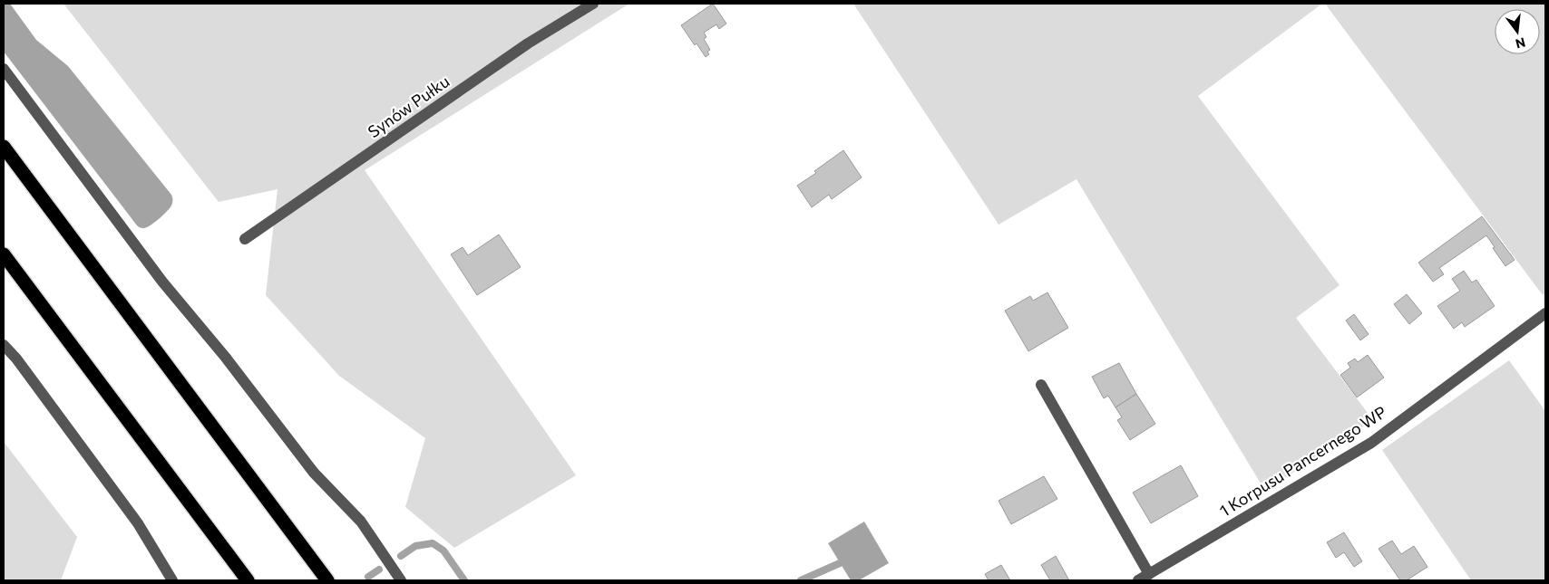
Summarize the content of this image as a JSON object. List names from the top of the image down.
{
  "streets": {
    "street": ["Synów Pułku", "1 Korpusu Pancernego WP"]
  },
  "north": "bottom"
}
